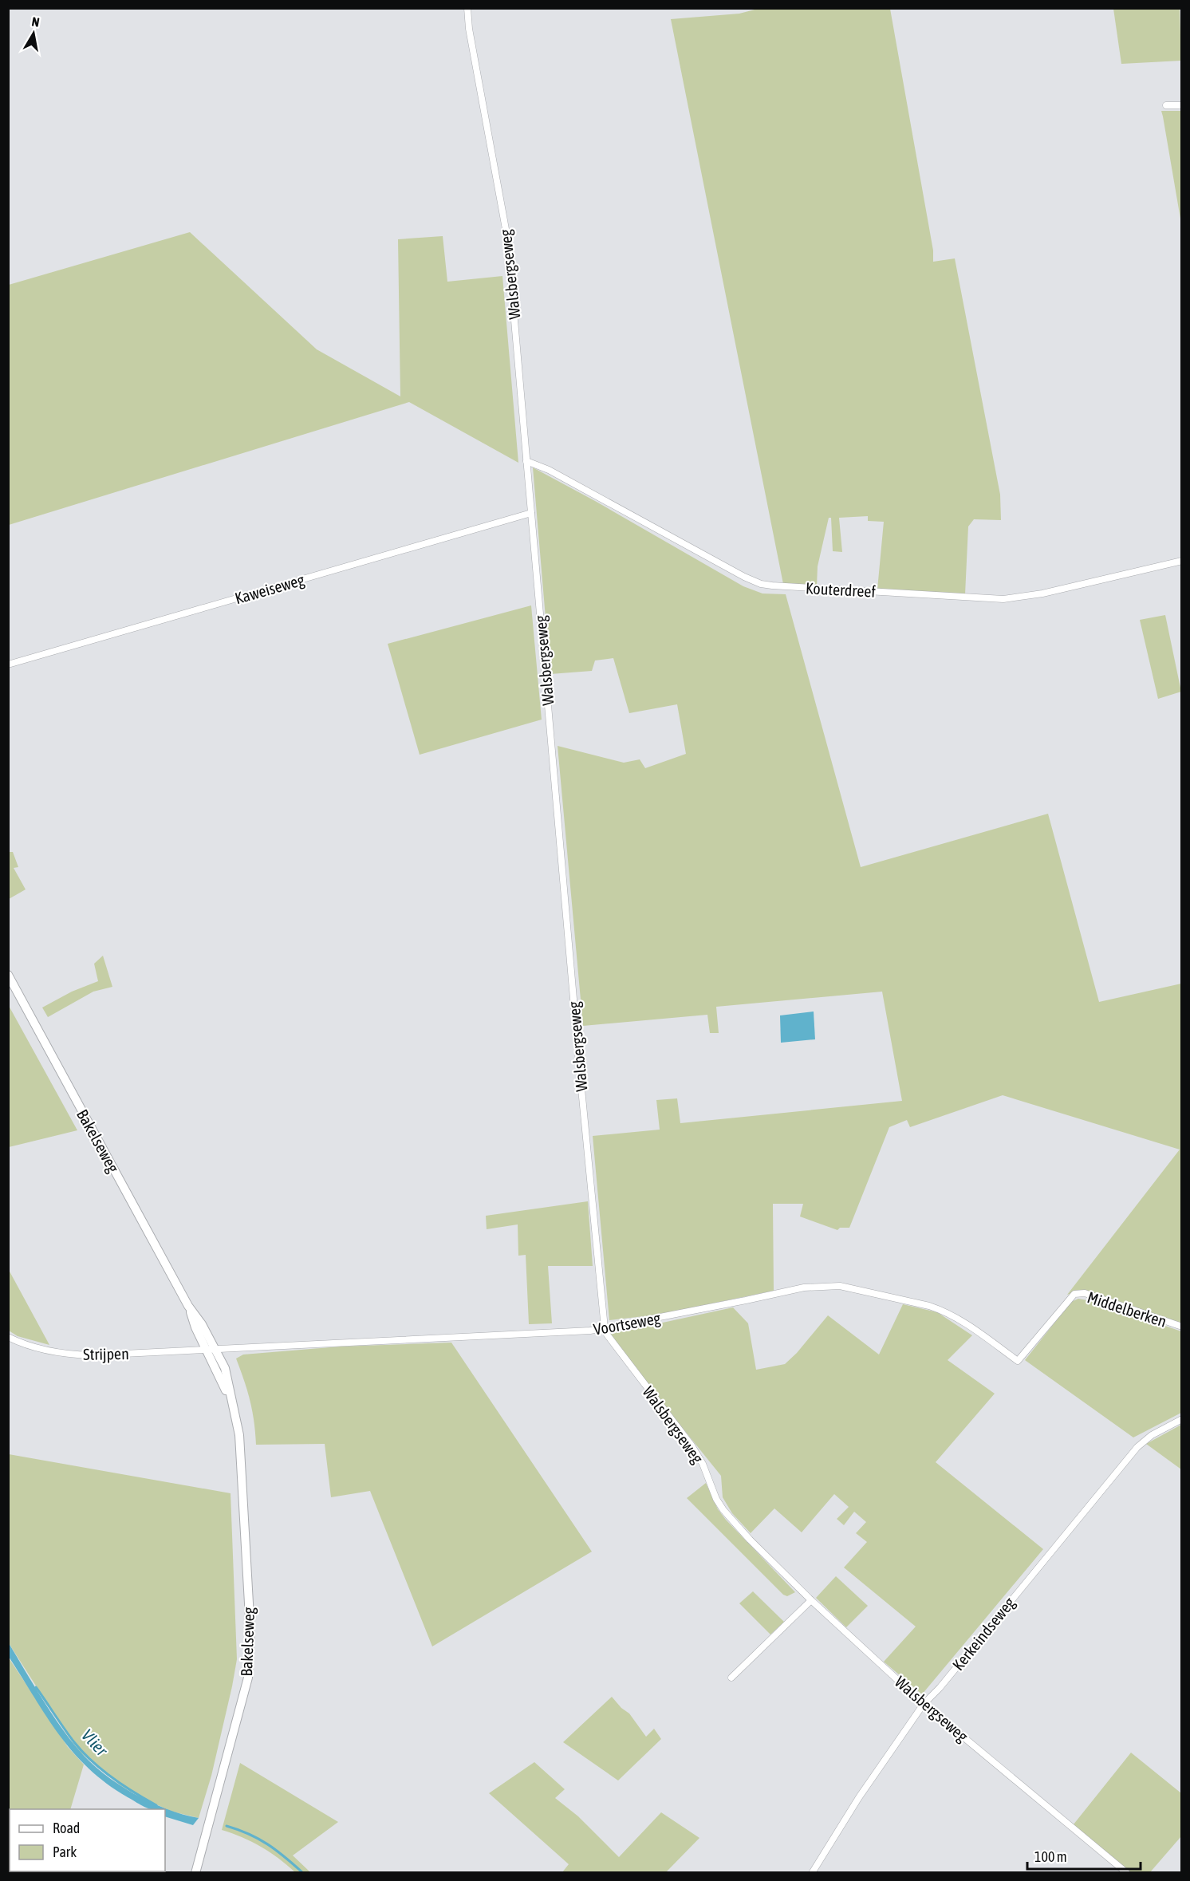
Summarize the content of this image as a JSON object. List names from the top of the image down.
{
  "streets": {
    "main road": ["Bakelseweg"],
    "street": [
      "Walsbergseweg",
      "Kaweiseweg",
      "Kouterdreef",
      "Middelberken",
      "Voortseweg",
      "Strijpen",
      "Kerkeindseweg"
    ]
  },
  "crossings": [
    ["Walsbergseweg", "Kaweiseweg"],
    ["Walsbergseweg", "Kouterdreef"],
    ["Walsbergseweg", "Voortseweg"],
    ["Walsbergseweg", "Kerkeindseweg"],
    ["Bakelseweg", "Voortseweg"],
    ["Bakelseweg", "Strijpen"],
    ["Middelberken", "Voortseweg"],
    ["Voortseweg", "Strijpen"]
  ],
  "water": ["Vlier"],
  "legend": ["Road", "Park"],
  "scale_bar": "100 m",
  "north": "top"
}
